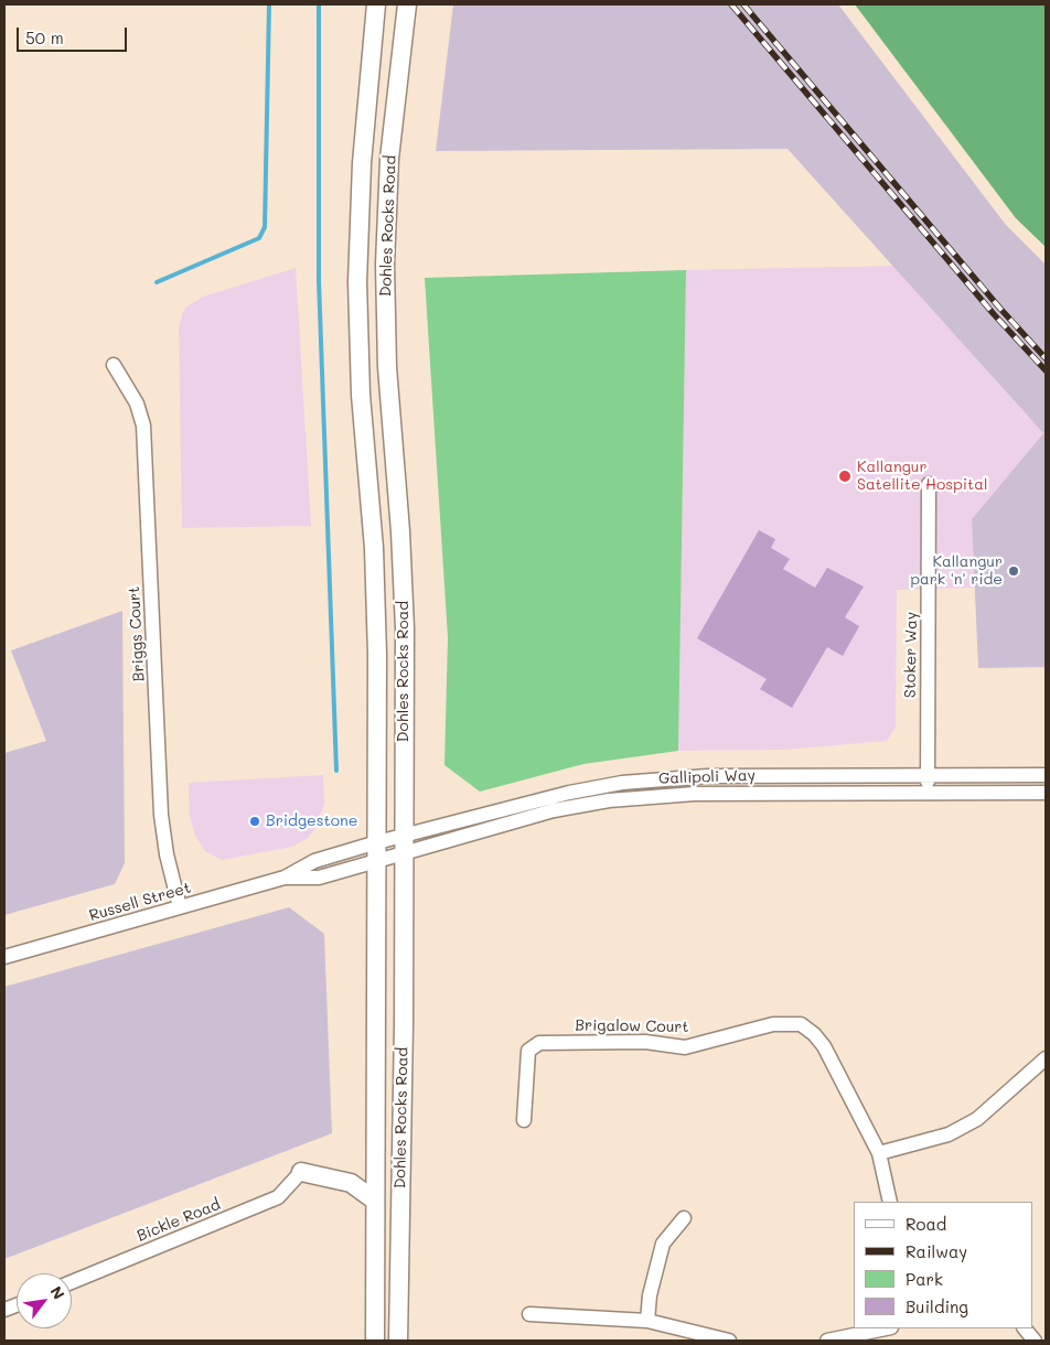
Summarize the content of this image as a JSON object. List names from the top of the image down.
{
  "streets": {
    "main road": ["Dohles Rocks Road"],
    "street": [
      "Briggs Court",
      "Stoker Way",
      "Gallipoli Way",
      "Russell Street",
      "Brigalow Court",
      "Bickle Road"
    ]
  },
  "crossings": [
    ["Dohles Rocks Road", "Gallipoli Way"],
    ["Dohles Rocks Road", "Russell Street"],
    ["Briggs Court", "Russell Street"],
    ["Stoker Way", "Gallipoli Way"],
    ["Gallipoli Way", "Russell Street"]
  ],
  "places": ["Kallangur Satellite Hospital", "Kallangur park 'n' ride", "Bridgestone"],
  "legend": [
    "Road",
    "Railway",
    "Park",
    "Building"
  ],
  "scale_bar": "50 m",
  "north": "top right"
}
